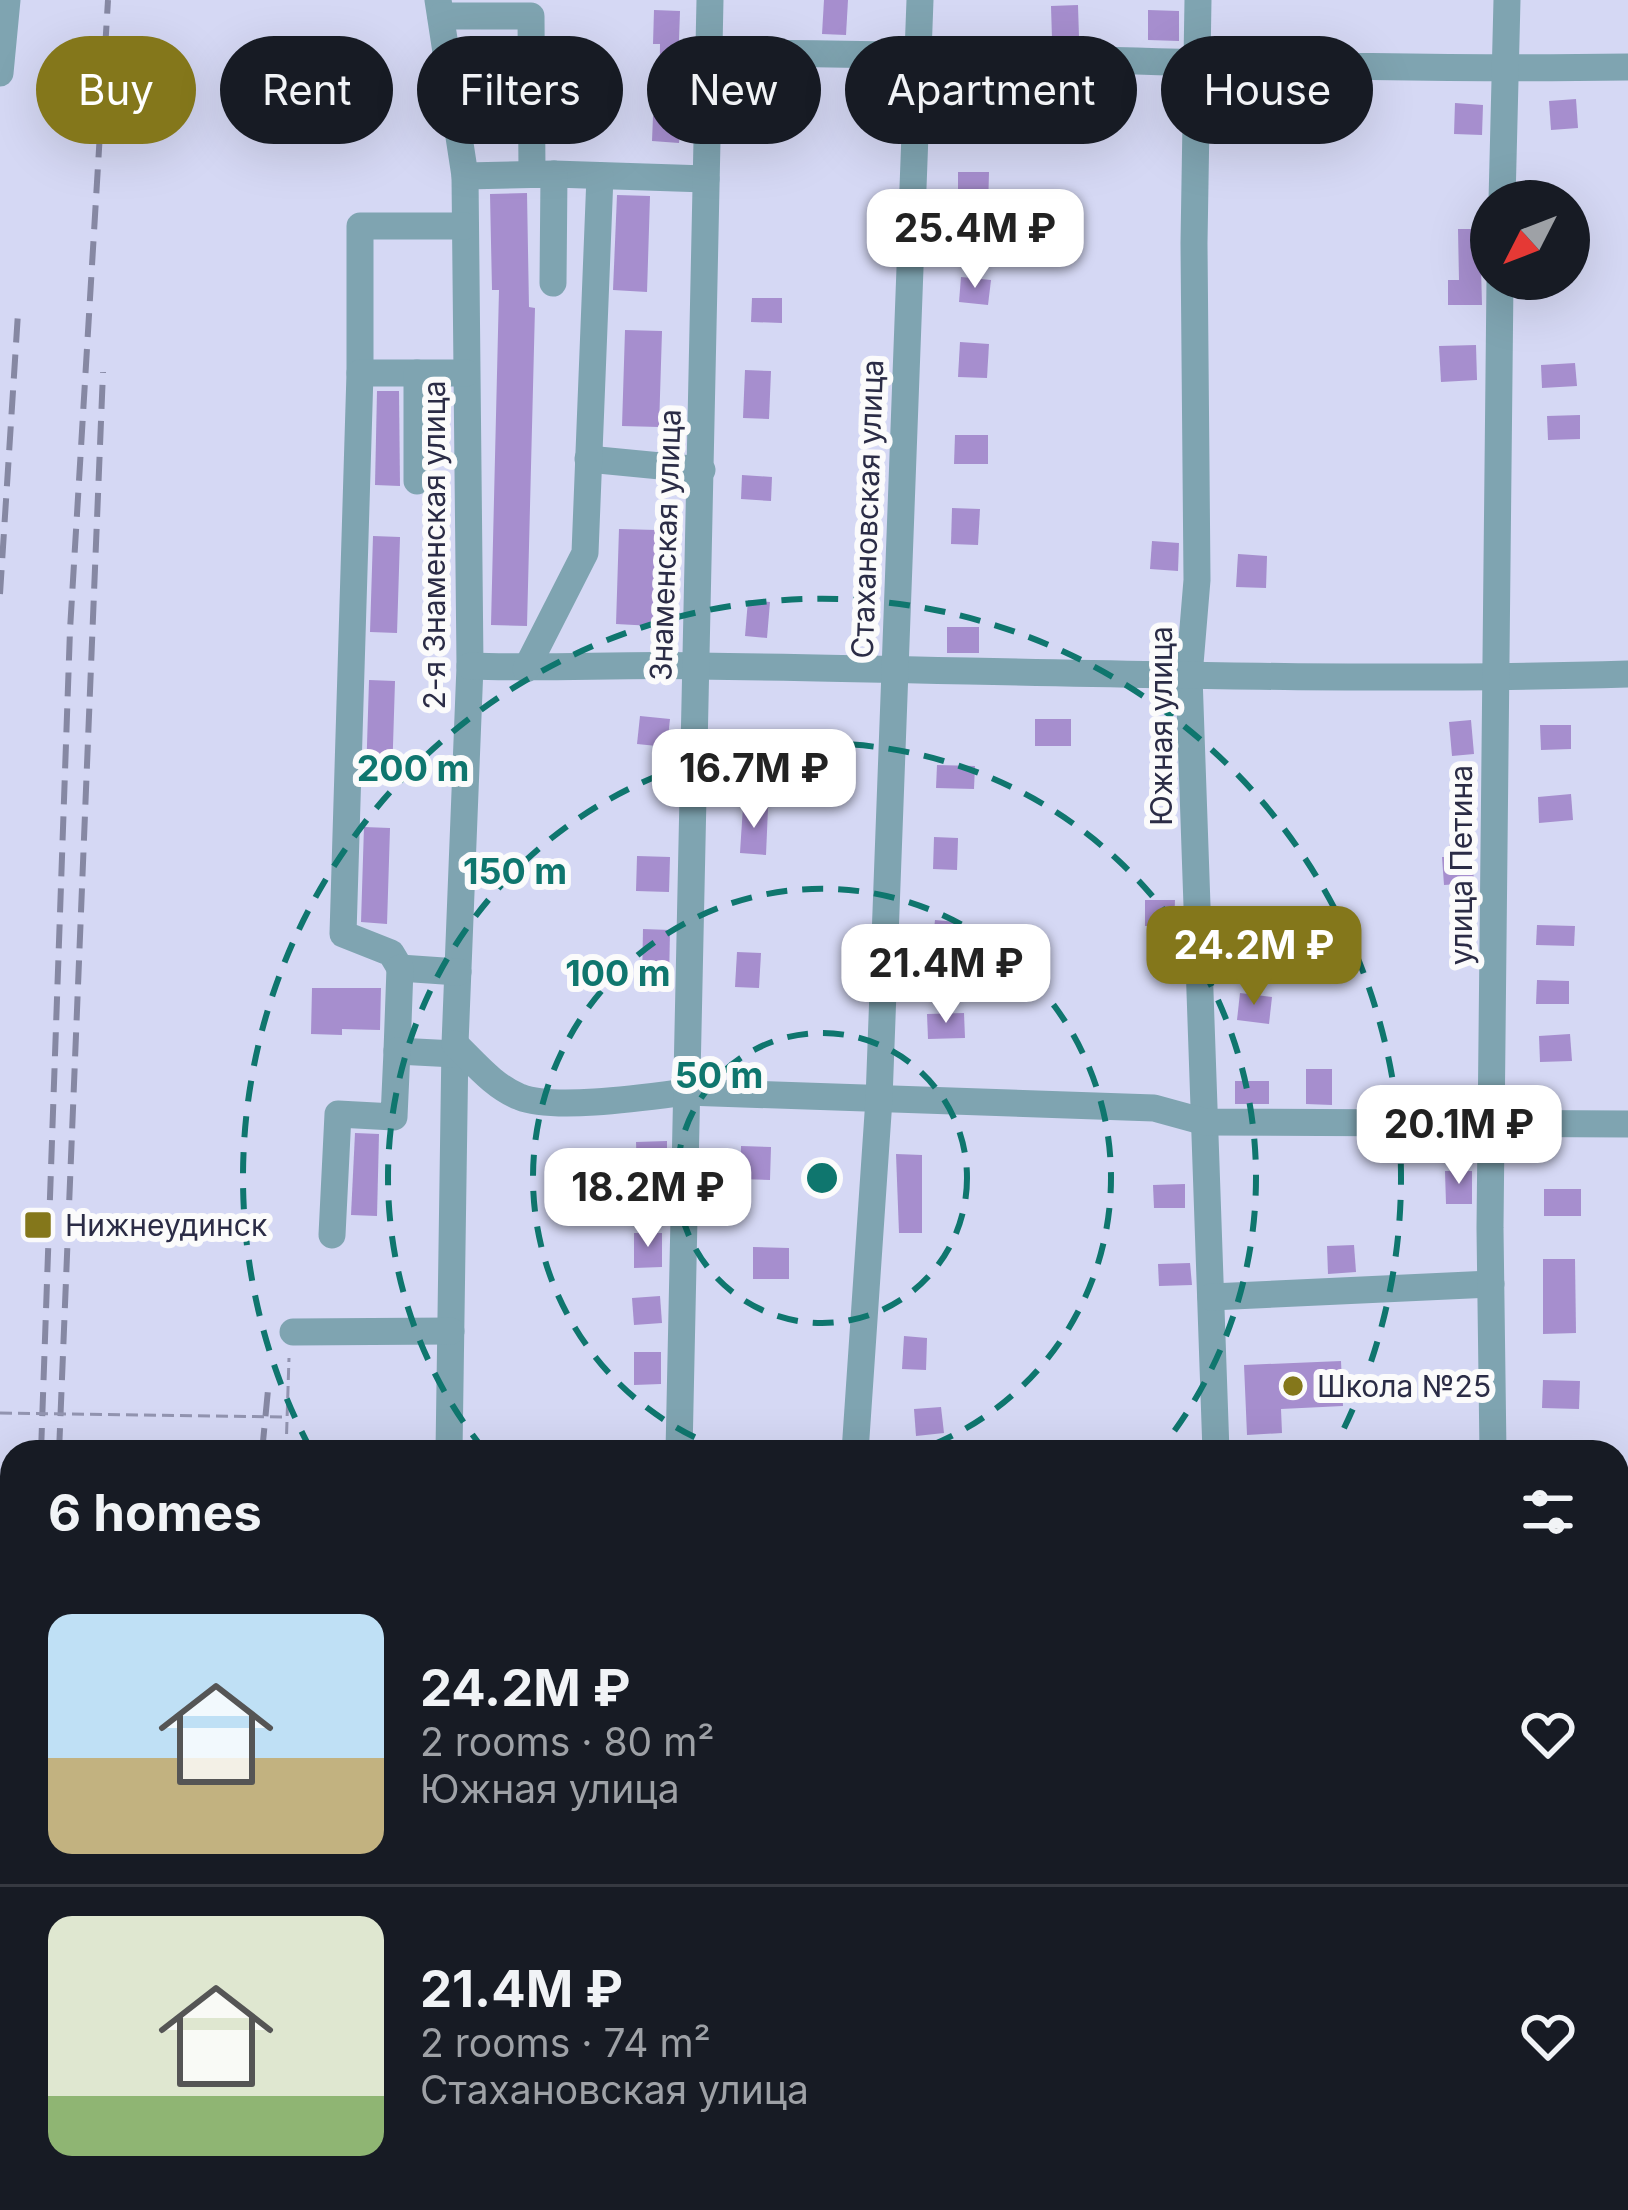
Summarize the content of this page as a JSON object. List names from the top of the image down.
{
  "streets": {
    "street": [
      "Стахановская улица",
      "2-я Знаменская улица",
      "Знаменская улица",
      "Южная улица",
      "улица Петина"
    ]
  },
  "places": {
    "transit": ["Нижнеудинск"],
    "other": ["Школа №25"]
  },
  "north": "bottom left",
  "page": {
    "chip": [
      "Buy",
      "Rent",
      "Filters",
      "New",
      "Apartment",
      "House"
    ],
    "price": [
      "25.4M ₽",
      "16.7M ₽",
      "24.2M ₽",
      "21.4M ₽",
      "20.1M ₽",
      "18.2M ₽"
    ],
    "heading": "6 homes",
    "list": [
      {
        "name": "24.2M ₽",
        "note": "2 rooms · 80 m² · Южная улица"
      },
      {
        "name": "21.4M ₽",
        "note": "2 rooms · 74 m² · Стахановская улица"
      }
    ]
  },
  "rings": [
    "200 m",
    "150 m",
    "100 m",
    "50 m"
  ]
}
